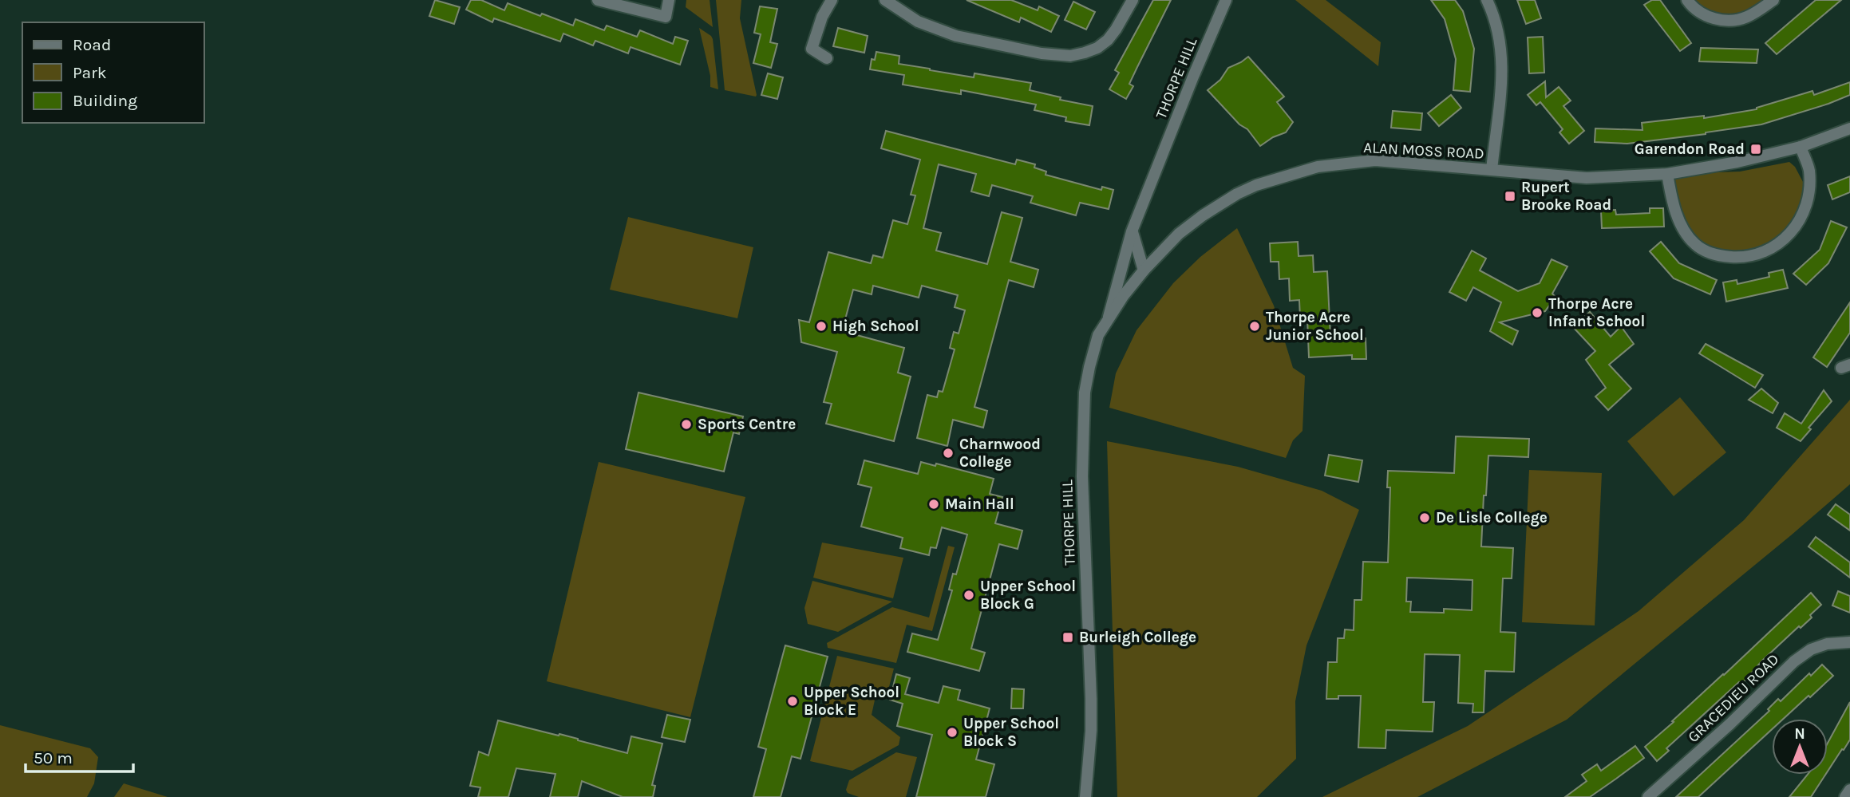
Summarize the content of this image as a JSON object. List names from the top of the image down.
{
  "streets": {
    "street": ["THORPE HILL", "ALAN MOSS ROAD", "GRACEDIEU ROAD"]
  },
  "crossings": [
    ["THORPE HILL", "ALAN MOSS ROAD"]
  ],
  "places": {
    "transit": ["Garendon Road", "Rupert Brooke Road", "Burleigh College"],
    "other": [
      "Thorpe Acre Infant School",
      "High School",
      "Thorpe Acre Junior School",
      "Sports Centre",
      "Charnwood College",
      "Main Hall",
      "De Lisle College",
      "Upper School Block G",
      "Upper School Block E",
      "Upper School Block S"
    ]
  },
  "legend": ["Road", "Park", "Building"],
  "scale_bar": "50 m",
  "north": "top"
}
